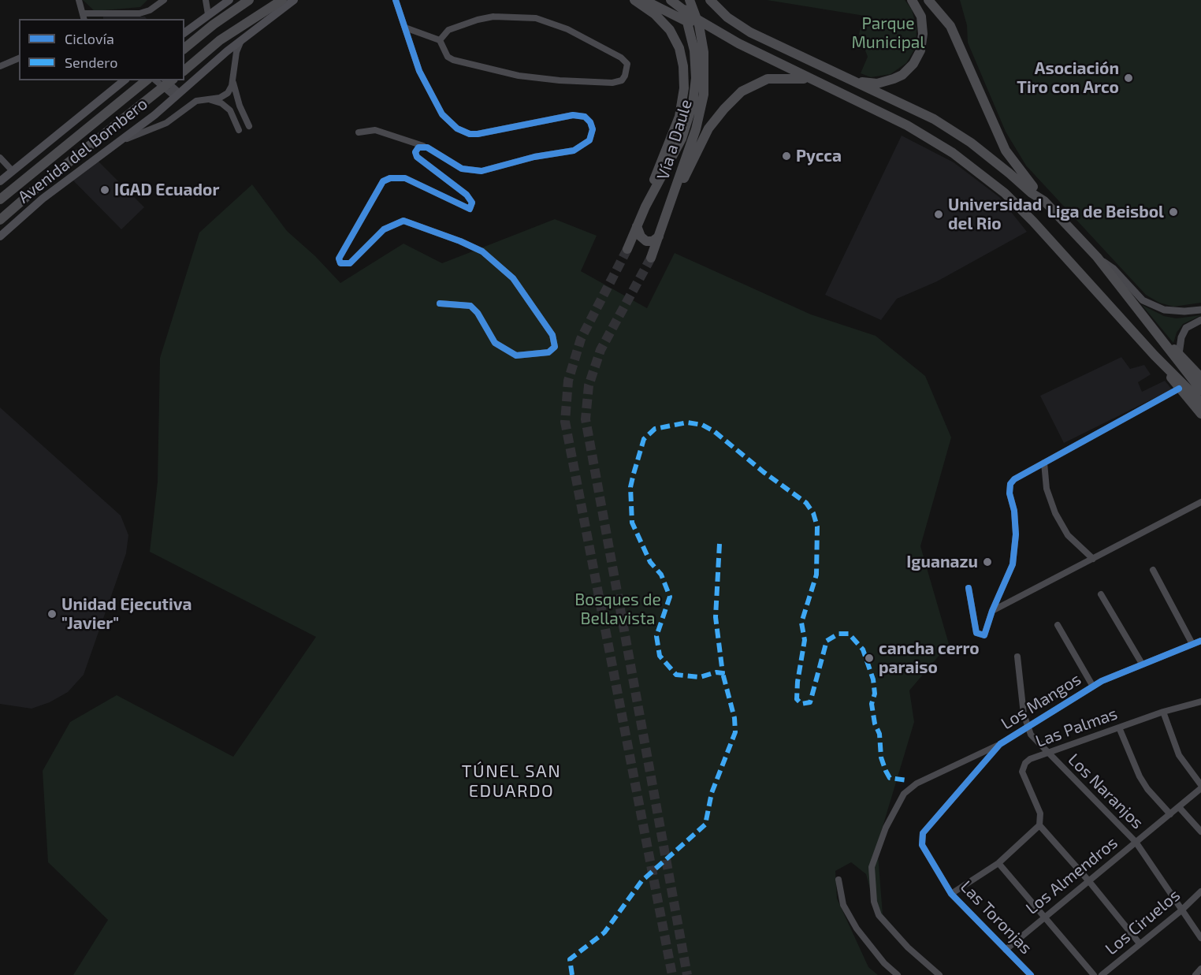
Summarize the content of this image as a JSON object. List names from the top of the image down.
{
  "streets": {
    "main road": ["Vía a Daule", "Avenida del Bombero"],
    "street": [
      "Los Mangos",
      "Las Palmas",
      "Los Naranjos",
      "Los Almendros",
      "Las Toronjas",
      "Los Ciruelos"
    ]
  },
  "crossings": [
    ["Los Mangos", "Los Naranjos"],
    ["Los Mangos", "Las Toronjas"],
    ["Las Palmas", "Los Naranjos"],
    ["Los Naranjos", "Los Almendros"],
    ["Los Naranjos", "Los Ciruelos"],
    ["Los Almendros", "Las Toronjas"]
  ],
  "districts": ["TÚNEL SAN EDUARDO"],
  "parks": ["Parque Municipal", "Bosques de Bellavista"],
  "places": [
    "Asociación Tiro con Arco",
    "Pycca",
    "IGAD Ecuador",
    "Liga de Beisbol",
    "Universidad del Rio",
    "Iguanazu",
    "Unidad Ejecutiva \"Javier\"",
    "cancha cerro paraiso"
  ],
  "legend": ["Ciclovía", "Sendero"]
}
